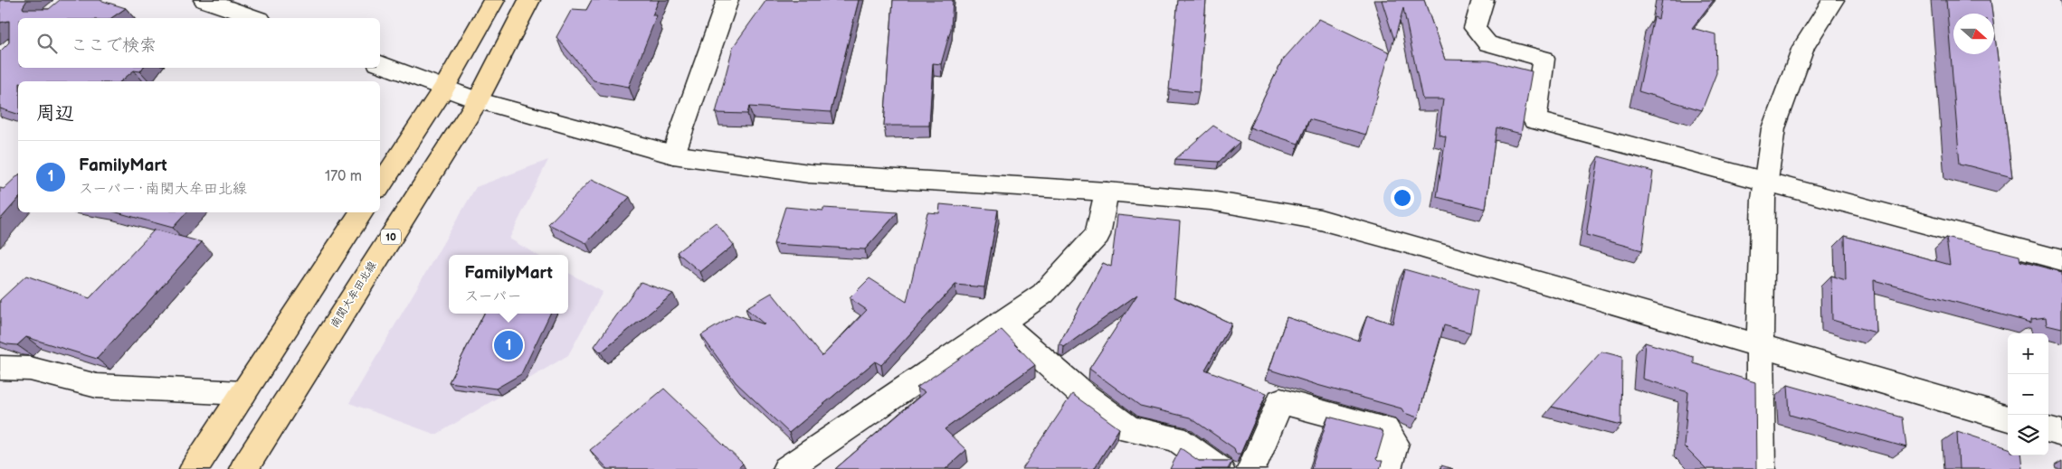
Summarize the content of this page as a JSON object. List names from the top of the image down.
{
  "streets": {
    "main road": ["10", "南関大牟田北線"]
  },
  "north": "right",
  "page": {
    "search": "ここで検索",
    "heading": "周辺",
    "list": [
      {
        "mark": "1",
        "name": "FamilyMart",
        "note": "スーパー · 南関大牟田北線",
        "value": "170 m"
      }
    ],
    "popup": ["FamilyMart", "スーパー"],
    "pins": "1",
    "map_buttons": ["+", "−"]
  }
}
